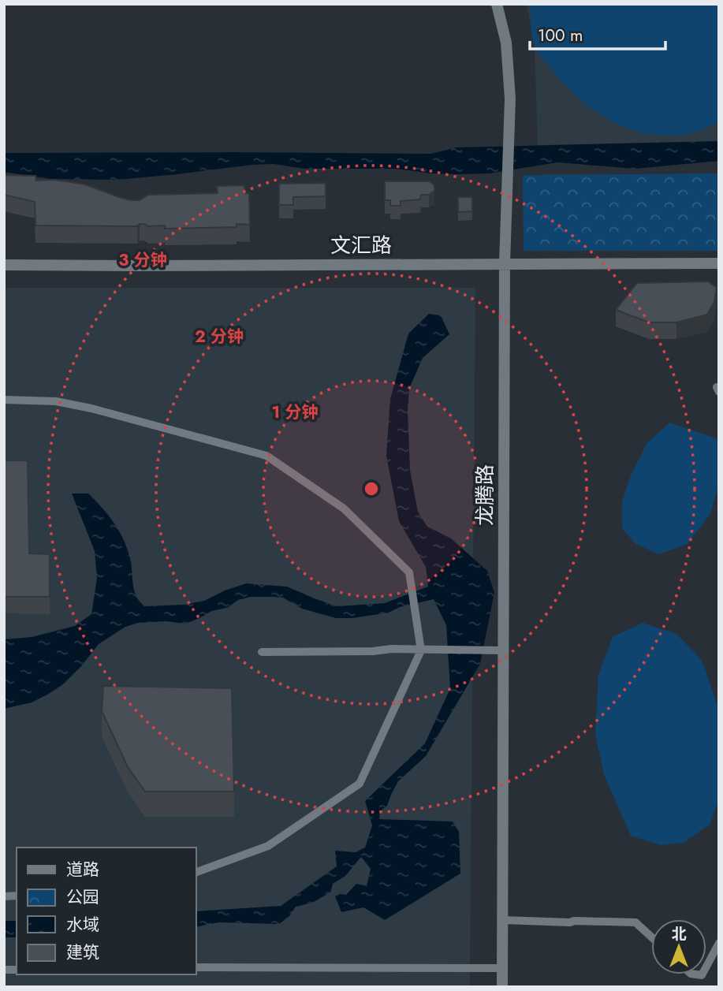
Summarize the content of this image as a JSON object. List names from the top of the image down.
{
  "streets": {
    "main road": ["文汇路", "龙腾路"]
  },
  "crossings": [
    ["文汇路", "龙腾路"]
  ],
  "legend": [
    "道路",
    "公园",
    "水域",
    "建筑"
  ],
  "scale_bar": "100 m",
  "north": "top",
  "rings": ["3 分钟", "2 分钟", "1 分钟"]
}
